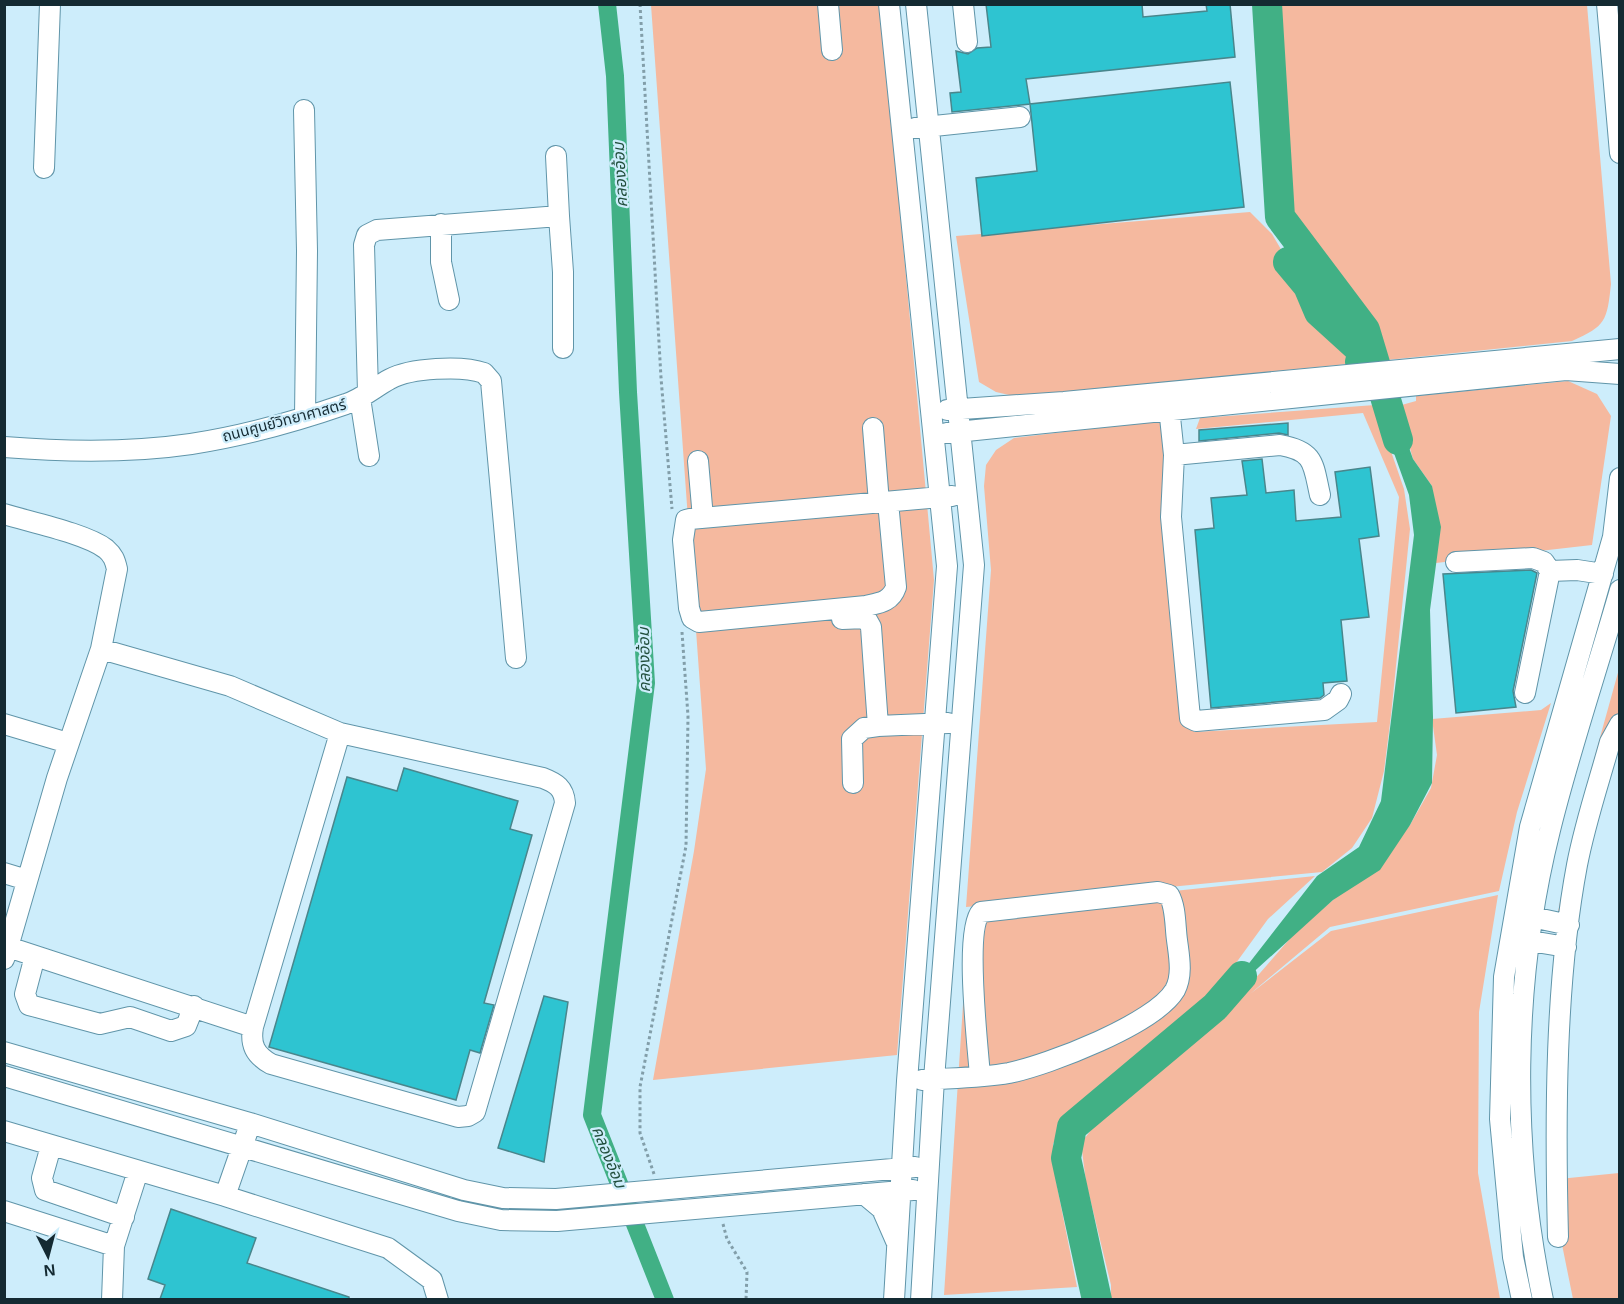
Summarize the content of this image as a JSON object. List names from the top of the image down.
{
  "streets": {
    "street": ["ถนนศูนย์วิทยาศาสตร์"]
  },
  "water": ["คลองอ้อม"],
  "north": "bottom"
}
